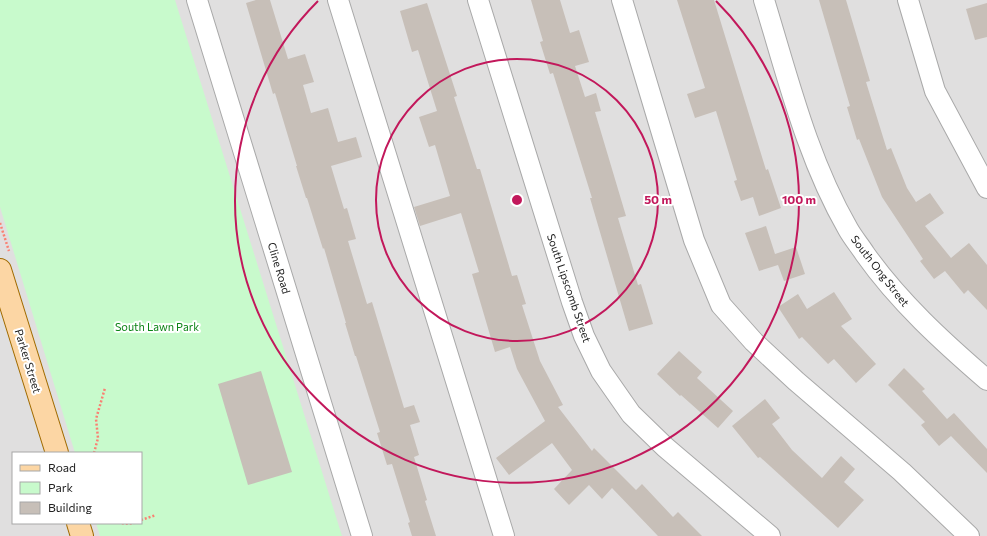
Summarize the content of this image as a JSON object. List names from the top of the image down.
{
  "streets": {
    "main road": ["Parker Street"],
    "street": ["Cline Road", "South Ong Street", "South Lipscomb Street"]
  },
  "parks": ["South Lawn Park"],
  "legend": ["Road", "Park", "Building"],
  "rings": ["50 m", "100 m"]
}
